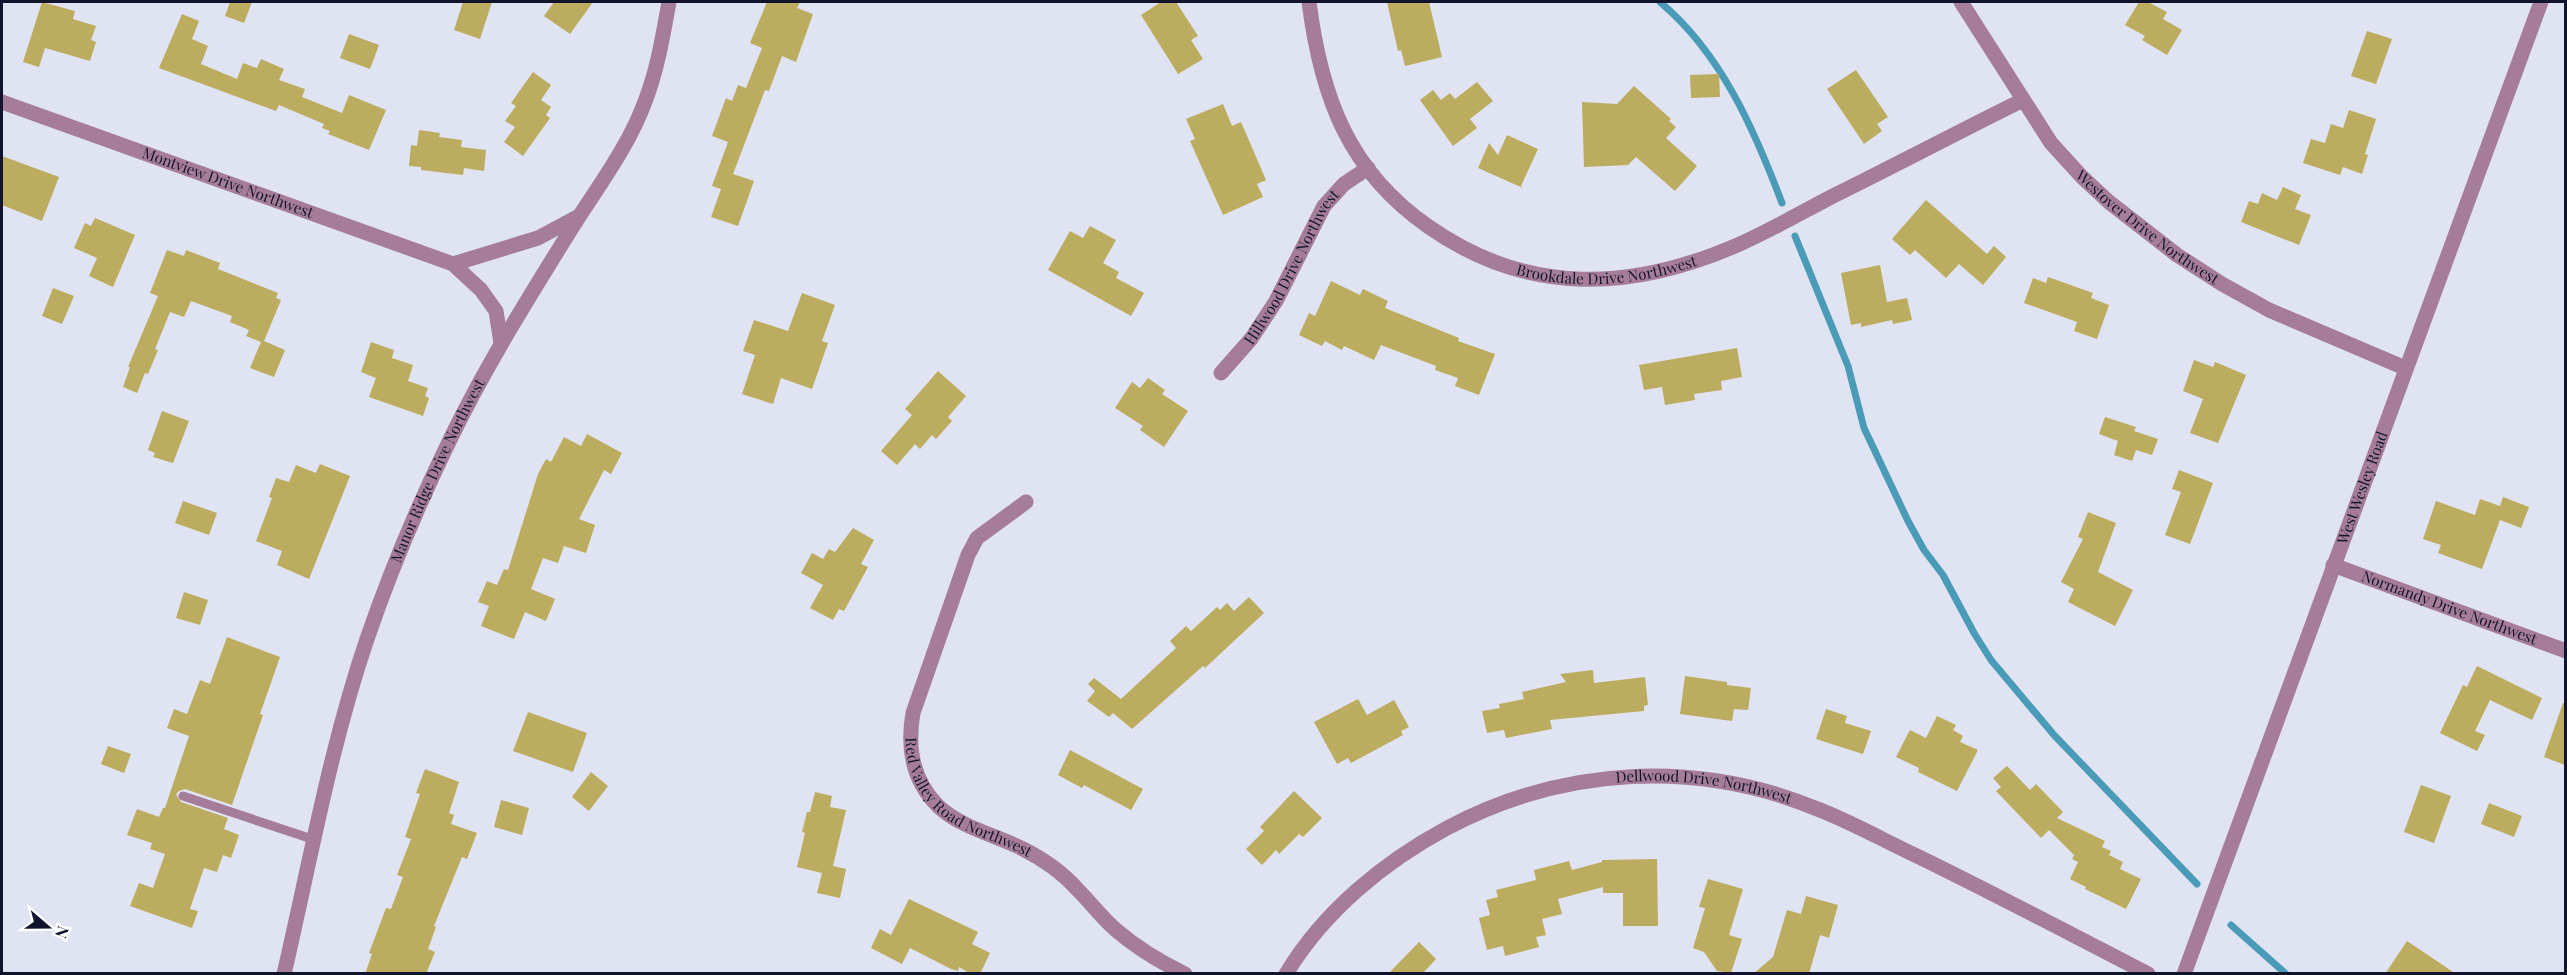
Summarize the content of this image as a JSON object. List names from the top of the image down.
{
  "streets": {
    "street": [
      "Montview Drive Northwest",
      "Westover Drive Northwest",
      "Brookdale Drive Northwest",
      "Hillwood Drive Northwest",
      "Manor Ridge Drive Northwest",
      "West Wesley Road",
      "Normandy Drive Northwest",
      "Dellwood Drive Northwest",
      "Red Valley Road Northwest"
    ]
  },
  "crossings": [
    ["Montview Drive Northwest", "Manor Ridge Drive Northwest"],
    ["Westover Drive Northwest", "Brookdale Drive Northwest"],
    ["Westover Drive Northwest", "West Wesley Road"],
    ["Brookdale Drive Northwest", "Hillwood Drive Northwest"],
    ["West Wesley Road", "Normandy Drive Northwest"]
  ],
  "north": "right"
}
